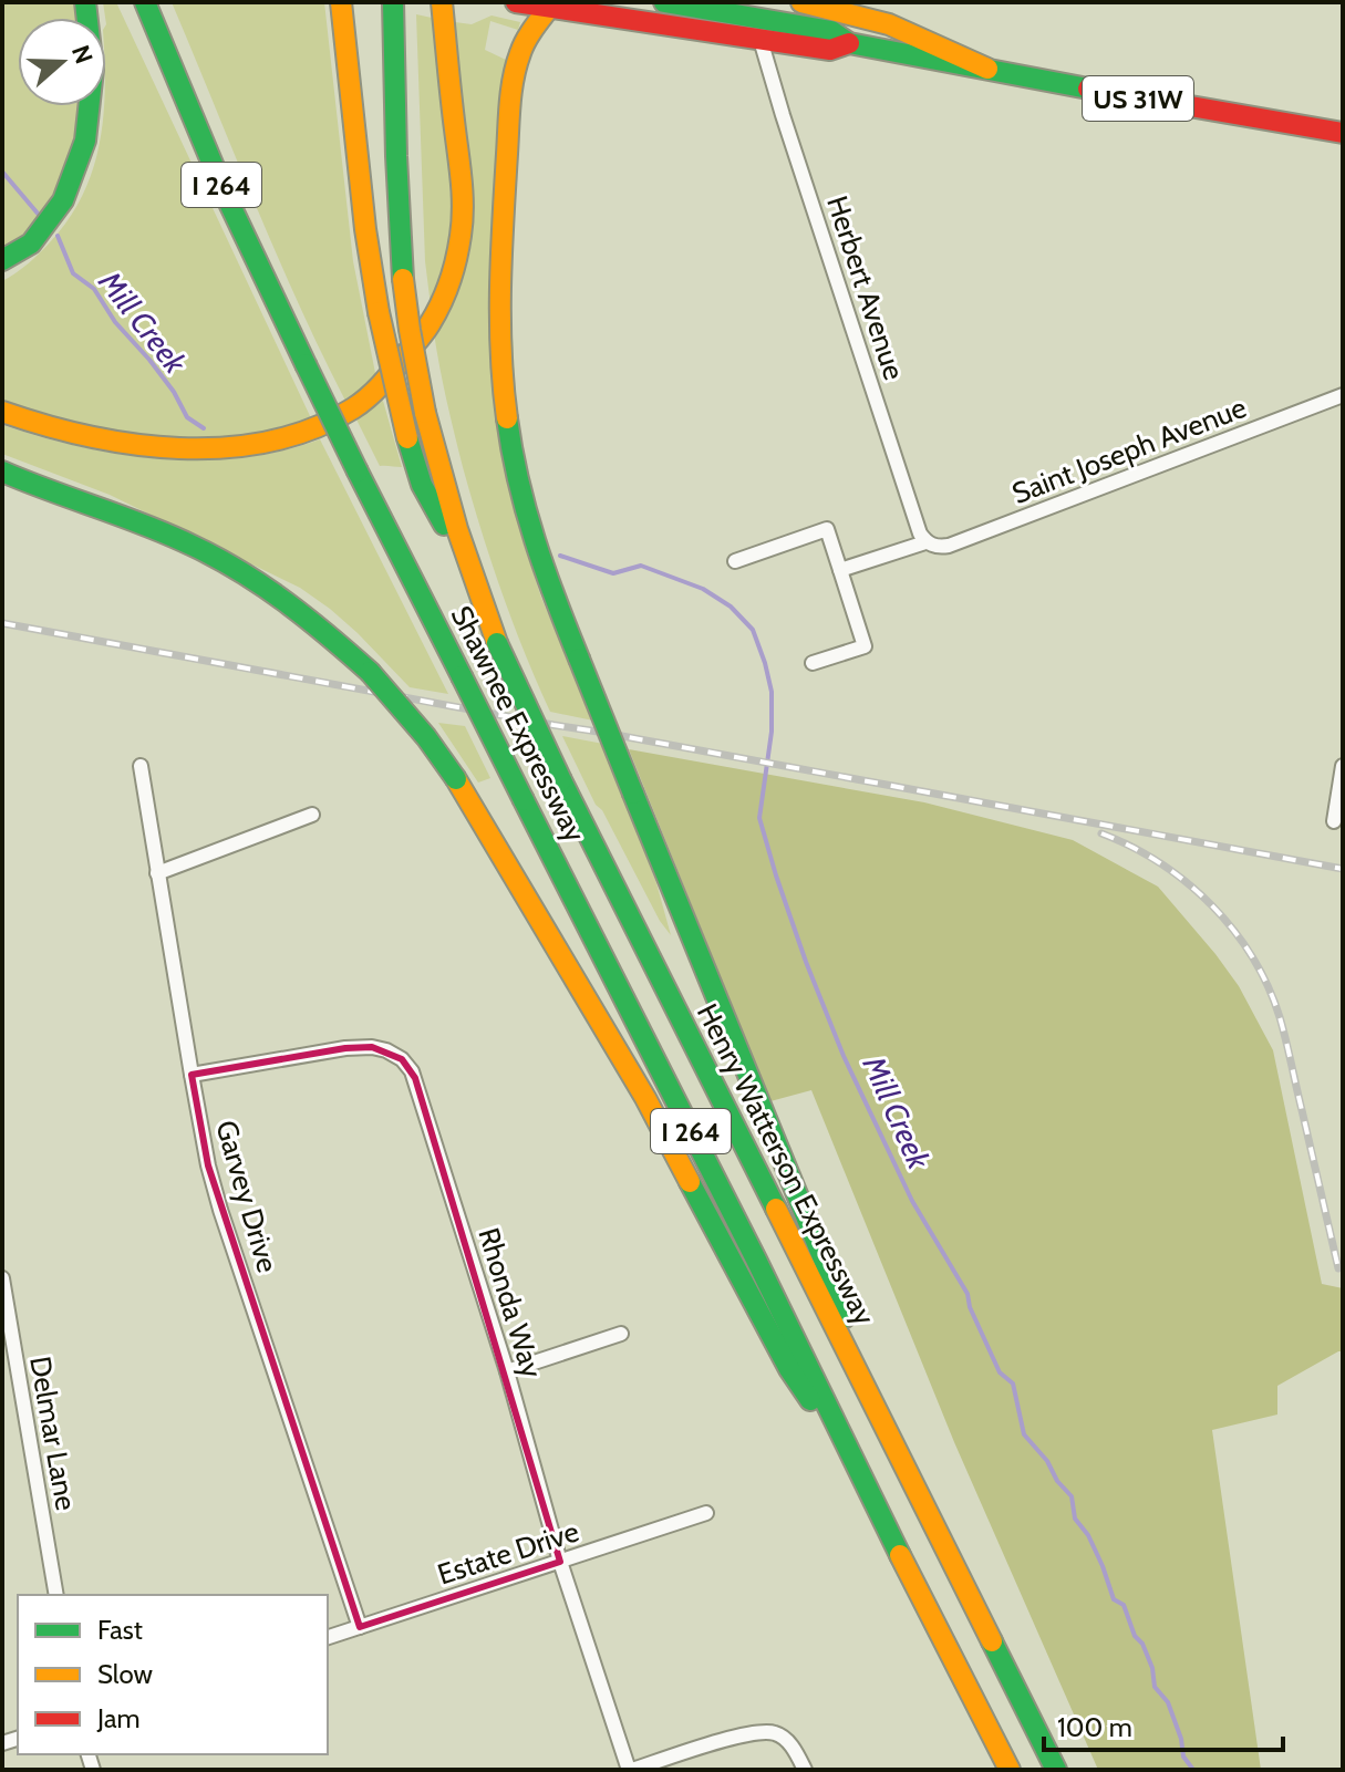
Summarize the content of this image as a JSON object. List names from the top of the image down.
{
  "streets": {
    "main road": [
      "US 31W",
      "I 264",
      "Shawnee Expressway",
      "Henry Watterson Expressway"
    ],
    "street": [
      "Herbert Avenue",
      "Saint Joseph Avenue",
      "Garvey Drive",
      "Rhonda Way",
      "Delmar Lane",
      "Estate Drive"
    ]
  },
  "crossings": [
    ["US 31W", "Herbert Avenue"],
    ["I 264", "Shawnee Expressway"],
    ["Herbert Avenue", "Saint Joseph Avenue"],
    ["Shawnee Expressway", "Henry Watterson Expressway"],
    ["Garvey Drive", "Rhonda Way"],
    ["Garvey Drive", "Estate Drive"],
    ["Rhonda Way", "Estate Drive"]
  ],
  "water": ["Mill Creek"],
  "legend": ["Fast", "Slow", "Jam"],
  "scale_bar": "100 m",
  "north": "right"
}
